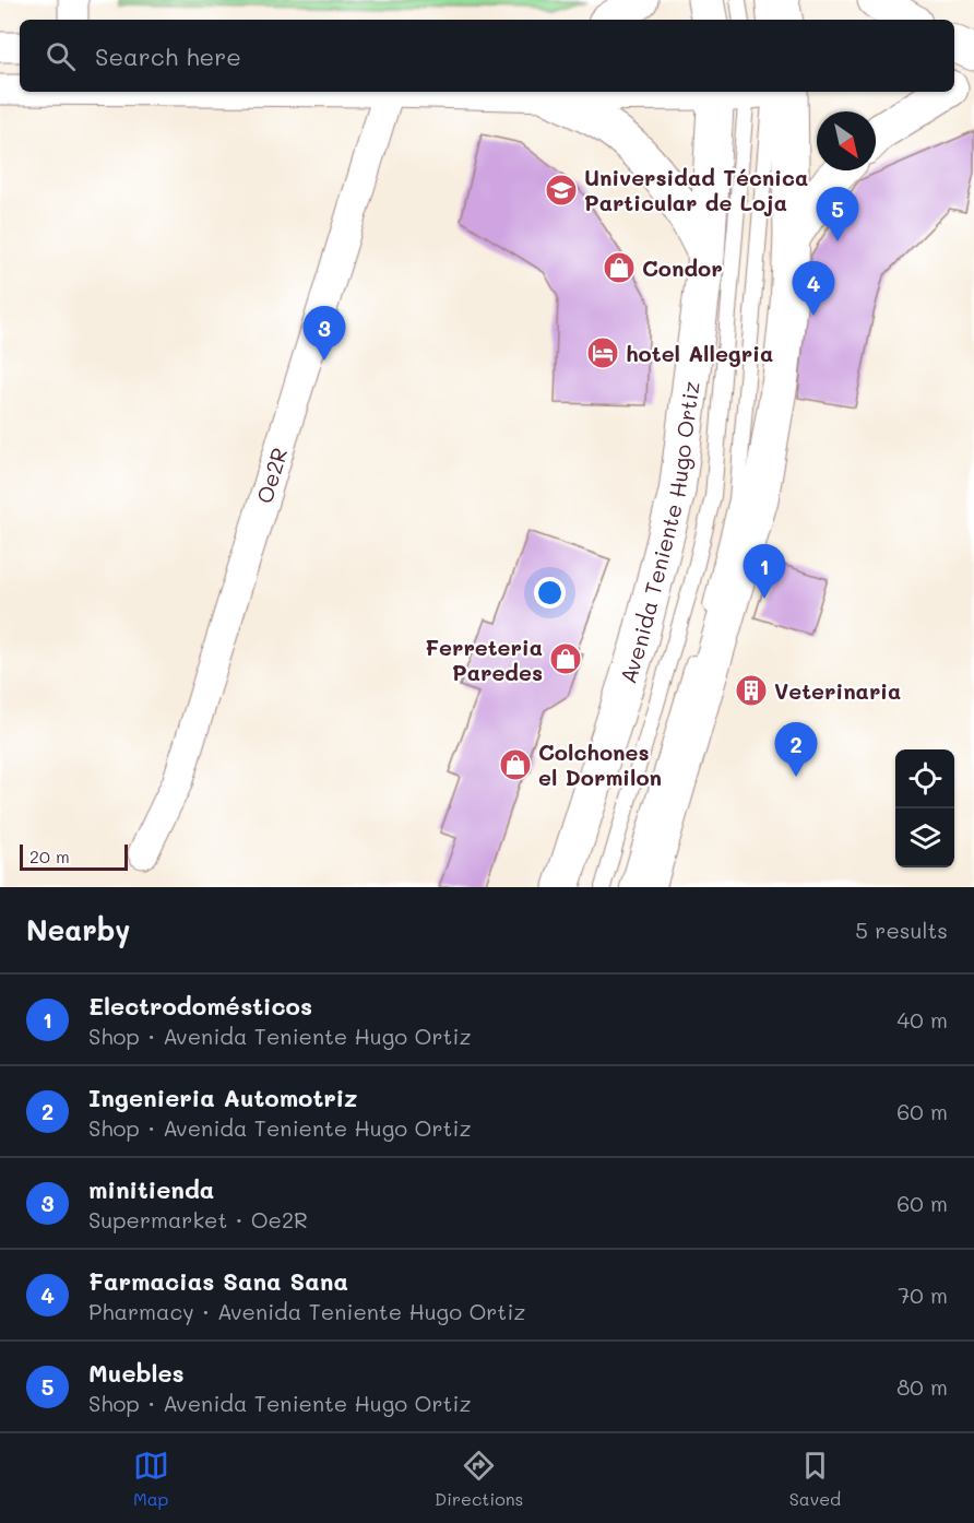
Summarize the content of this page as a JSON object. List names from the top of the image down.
{
  "streets": {
    "main road": ["Avenida Teniente Hugo Ortiz"],
    "street": ["Oe2R"]
  },
  "places": {
    "school or university": ["Universidad Técnica Particular de Loja"],
    "shop": ["Condor", "Ferreteria Paredes", "Colchones el Dormilon"],
    "hotel": ["hotel Allegria"],
    "building": ["Veterinaria"]
  },
  "scale_bar": "20 m",
  "north": "bottom right",
  "page": {
    "search": "Search here",
    "pins": [
      "5",
      "4",
      "3",
      "1",
      "2"
    ],
    "scale": "20 m",
    "heading": ["Nearby", "5 results"],
    "list": [
      {
        "mark": "1",
        "name": "Electrodomésticos",
        "note": "Shop · Avenida Teniente Hugo Ortiz",
        "value": "40 m"
      },
      {
        "mark": "2",
        "name": "Ingenieria Automotriz",
        "note": "Shop · Avenida Teniente Hugo Ortiz",
        "value": "60 m"
      },
      {
        "mark": "3",
        "name": "minitienda",
        "note": "Supermarket · Oe2R",
        "value": "60 m"
      },
      {
        "mark": "4",
        "name": "Farmacias Sana Sana",
        "note": "Pharmacy · Avenida Teniente Hugo Ortiz",
        "value": "70 m"
      },
      {
        "mark": "5",
        "name": "Muebles",
        "note": "Shop · Avenida Teniente Hugo Ortiz",
        "value": "80 m"
      }
    ],
    "nav": ["Map", "Directions", "Saved"]
  }
}
